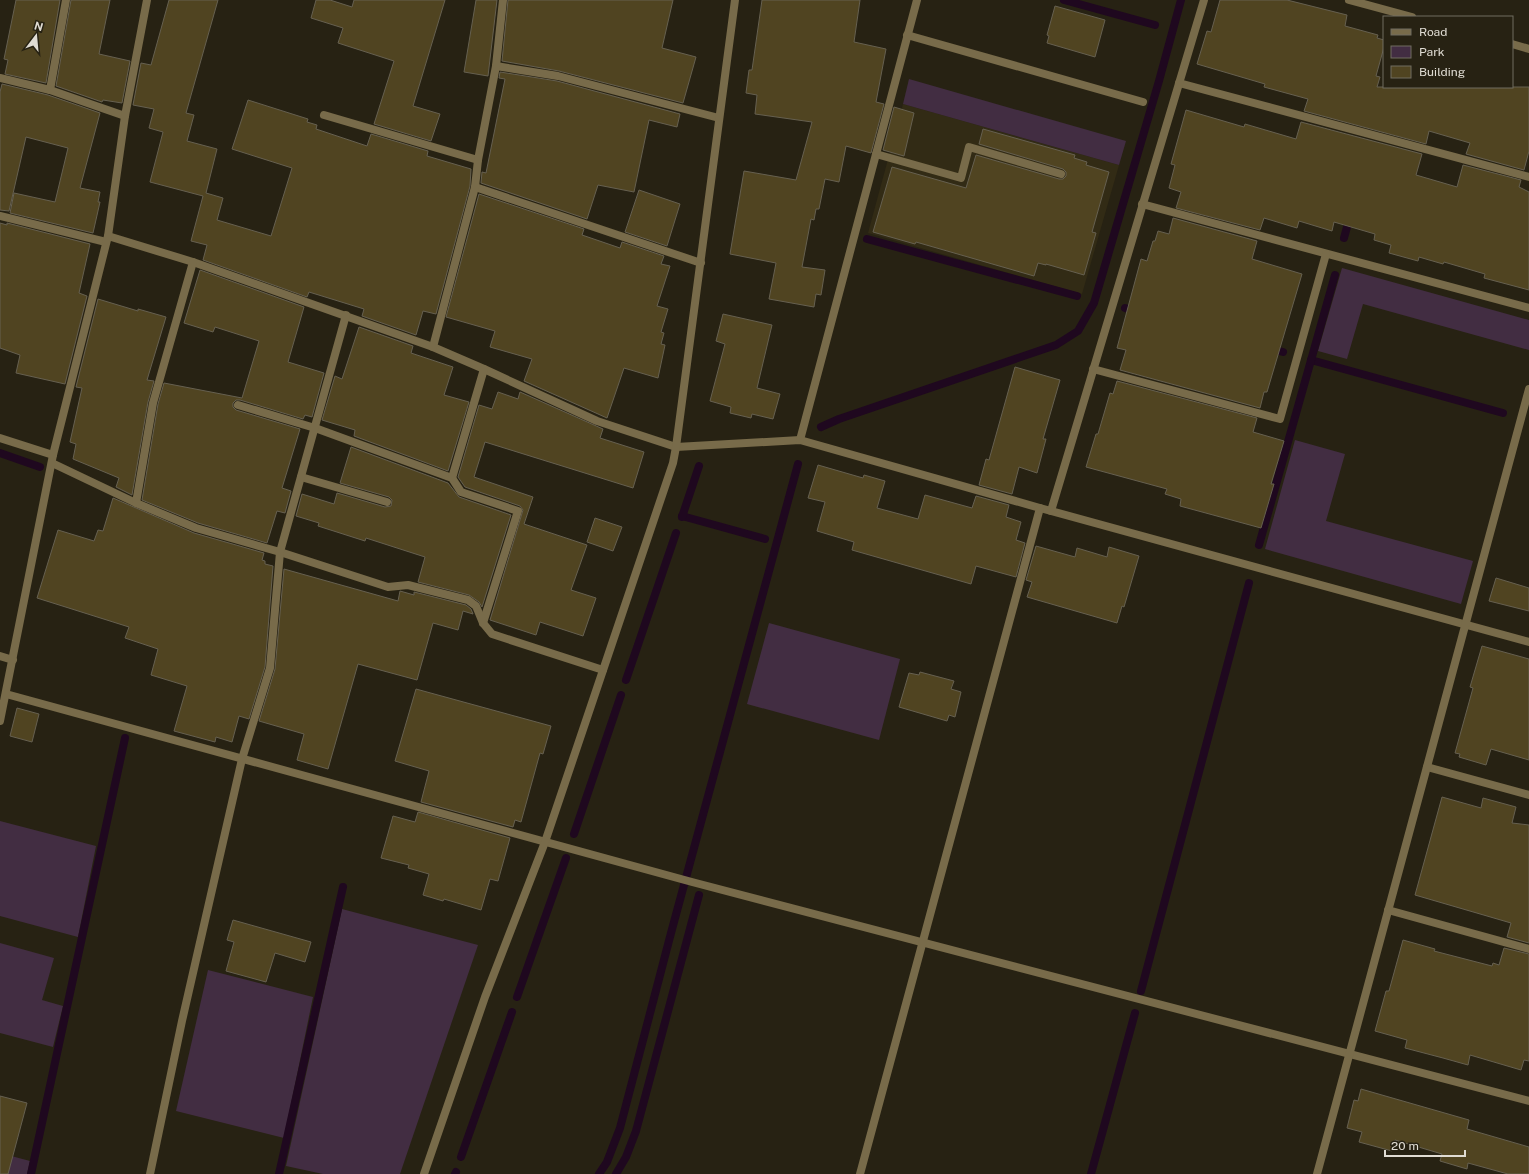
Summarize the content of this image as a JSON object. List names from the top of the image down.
{
  "legend": ["Road", "Park", "Building"],
  "scale_bar": "20 m",
  "north": "top"
}
